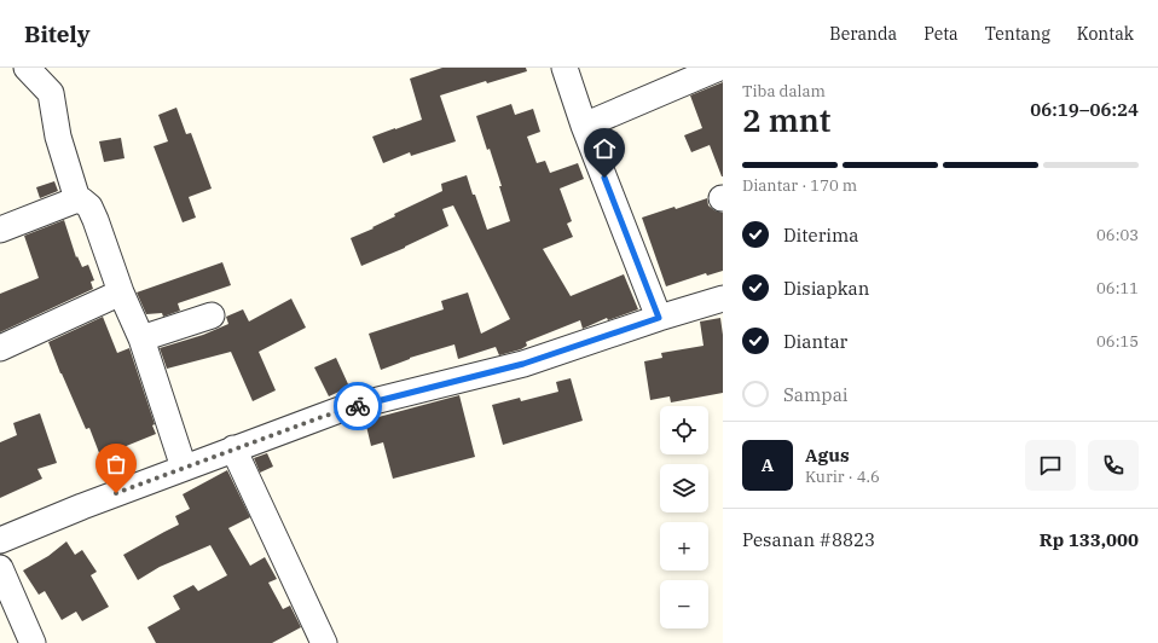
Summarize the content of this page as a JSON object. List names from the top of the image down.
{
  "page": {
    "header": "Bitely",
    "nav": [
      "Beranda",
      "Peta",
      "Tentang",
      "Kontak"
    ],
    "heading": ["2 mnt", "Tiba dalam", "06:19–06:24"],
    "panel": [
      "Agus",
      "Kurir · 4.6",
      "Pesanan #8823",
      "Rp 133,000"
    ],
    "bar": "Diantar · 170 m",
    "list": [
      ["Diterima", "06:03"],
      ["Disiapkan", "06:11"],
      ["Diantar", "06:15"],
      "Sampai"
    ],
    "map_buttons": ["+", "−"],
    "round": "A"
  }
}
